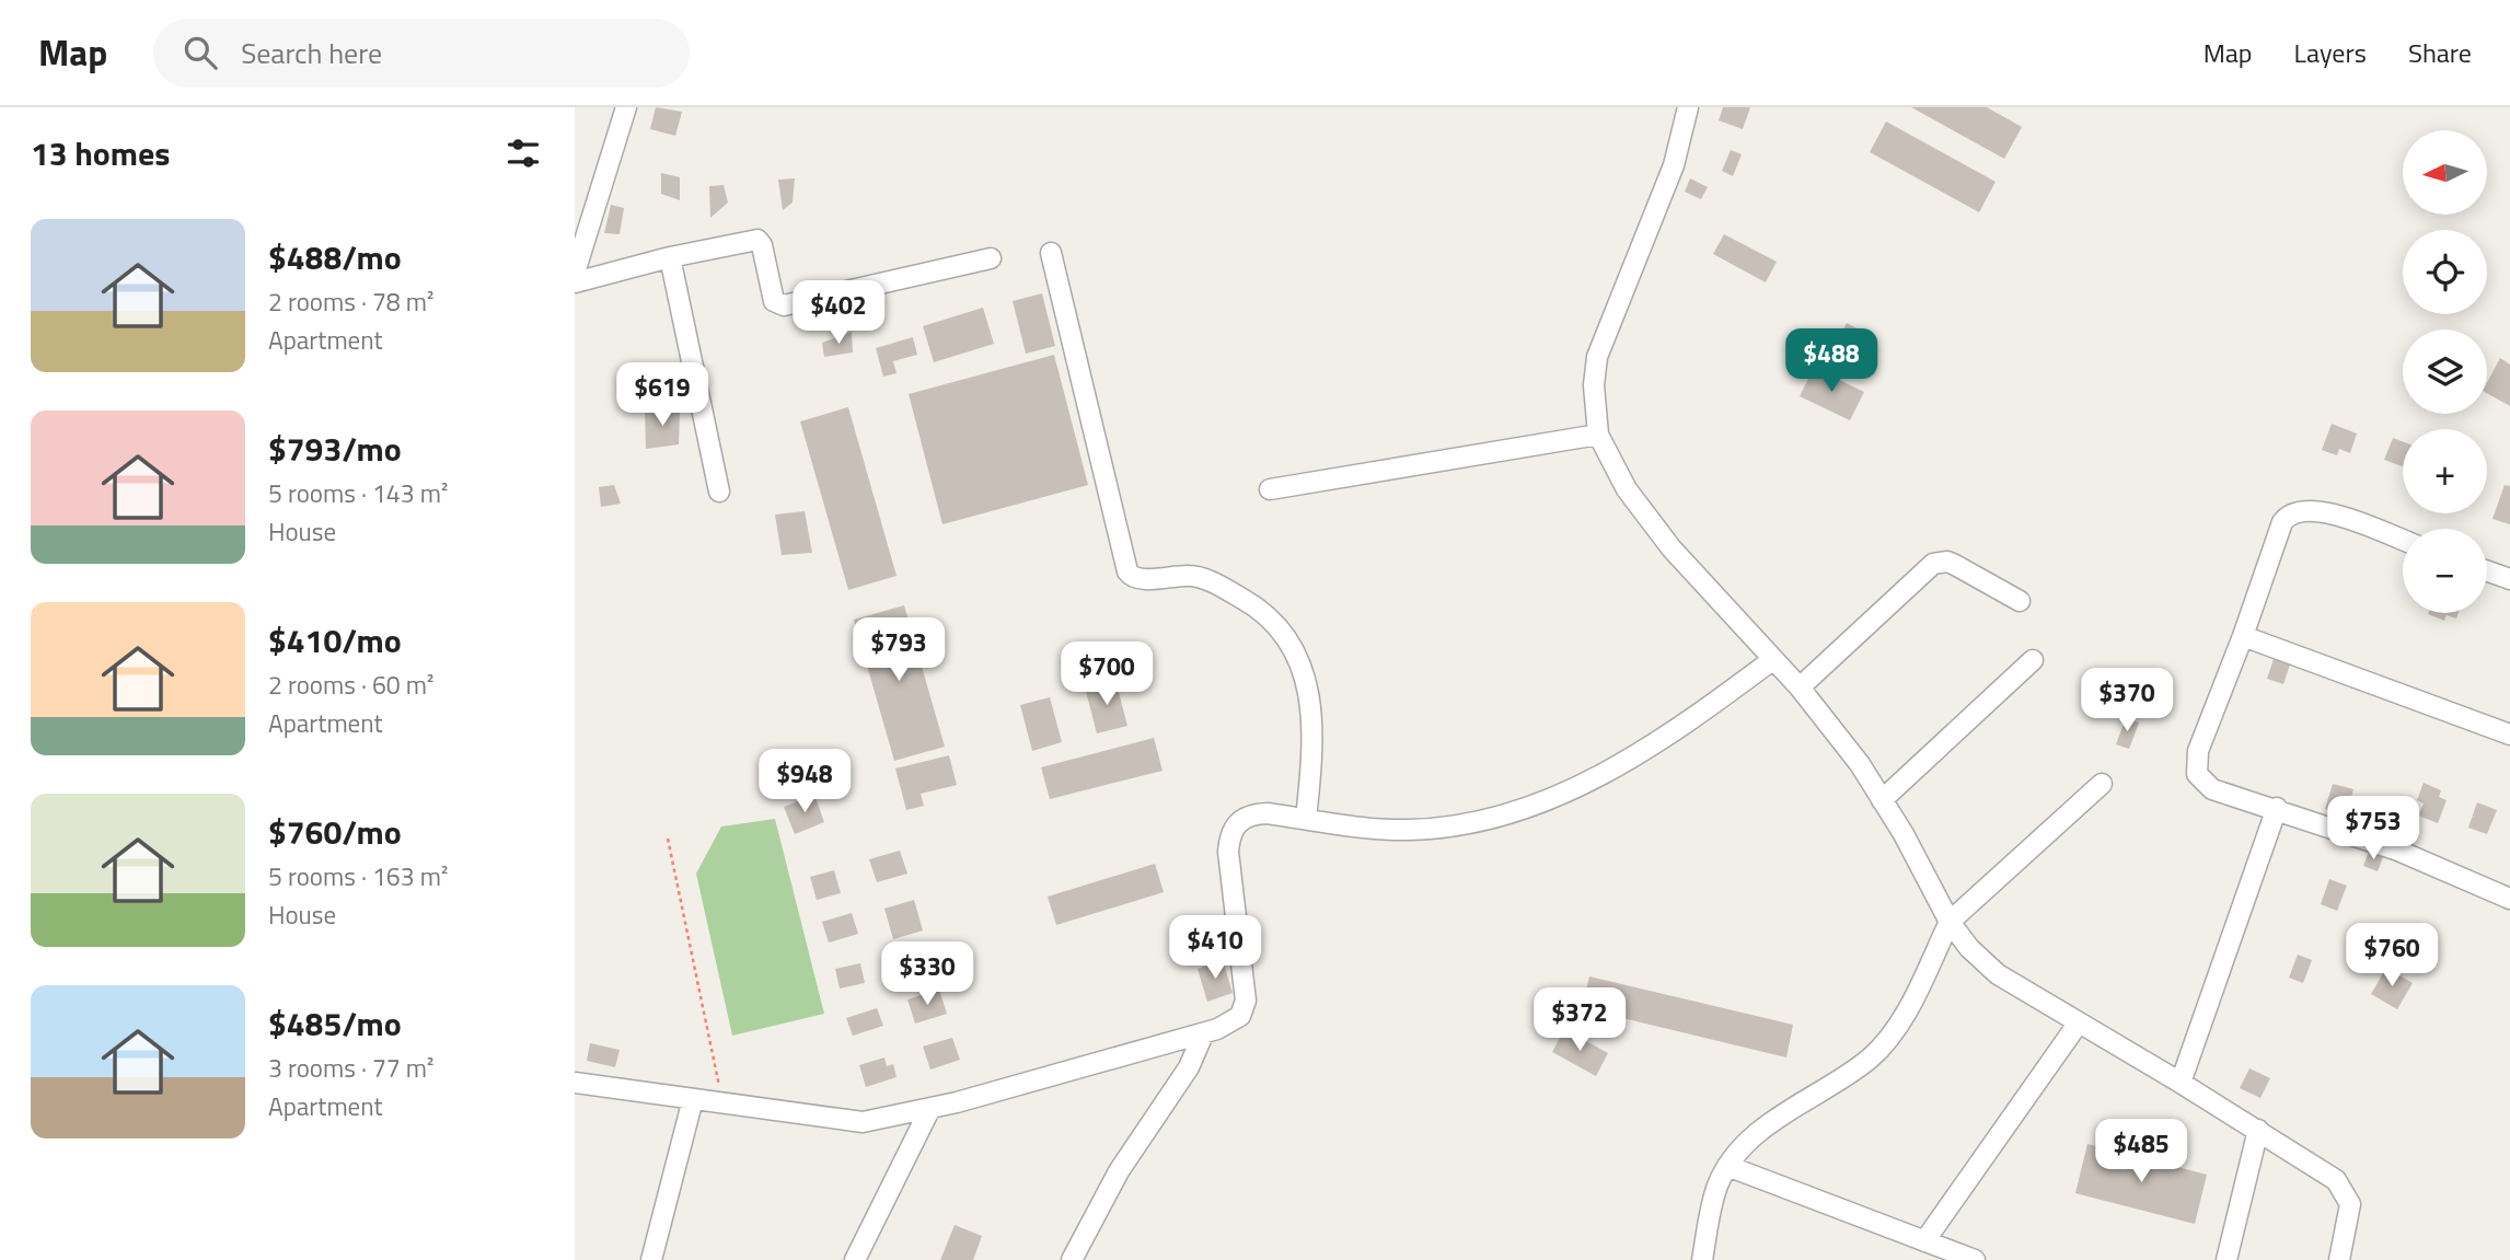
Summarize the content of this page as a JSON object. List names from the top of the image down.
{
  "north": "left",
  "page": {
    "header": "Map",
    "search": "Search here",
    "nav": ["Map", "Layers", "Share"],
    "heading": "13 homes",
    "map_buttons": ["+", "−"],
    "list": [
      {
        "name": "$488/mo",
        "note": "2 rooms · 78 m² · Apartment"
      },
      {
        "name": "$793/mo",
        "note": "5 rooms · 143 m² · House"
      },
      {
        "name": "$410/mo",
        "note": "2 rooms · 60 m² · Apartment"
      },
      {
        "name": "$760/mo",
        "note": "5 rooms · 163 m² · House"
      },
      {
        "name": "$485/mo",
        "note": "3 rooms · 77 m² · Apartment"
      }
    ],
    "price": [
      "$402",
      "$488",
      "$619",
      "$793",
      "$700",
      "$370",
      "$948",
      "$753",
      "$410",
      "$760",
      "$330",
      "$372",
      "$485"
    ]
  }
}
